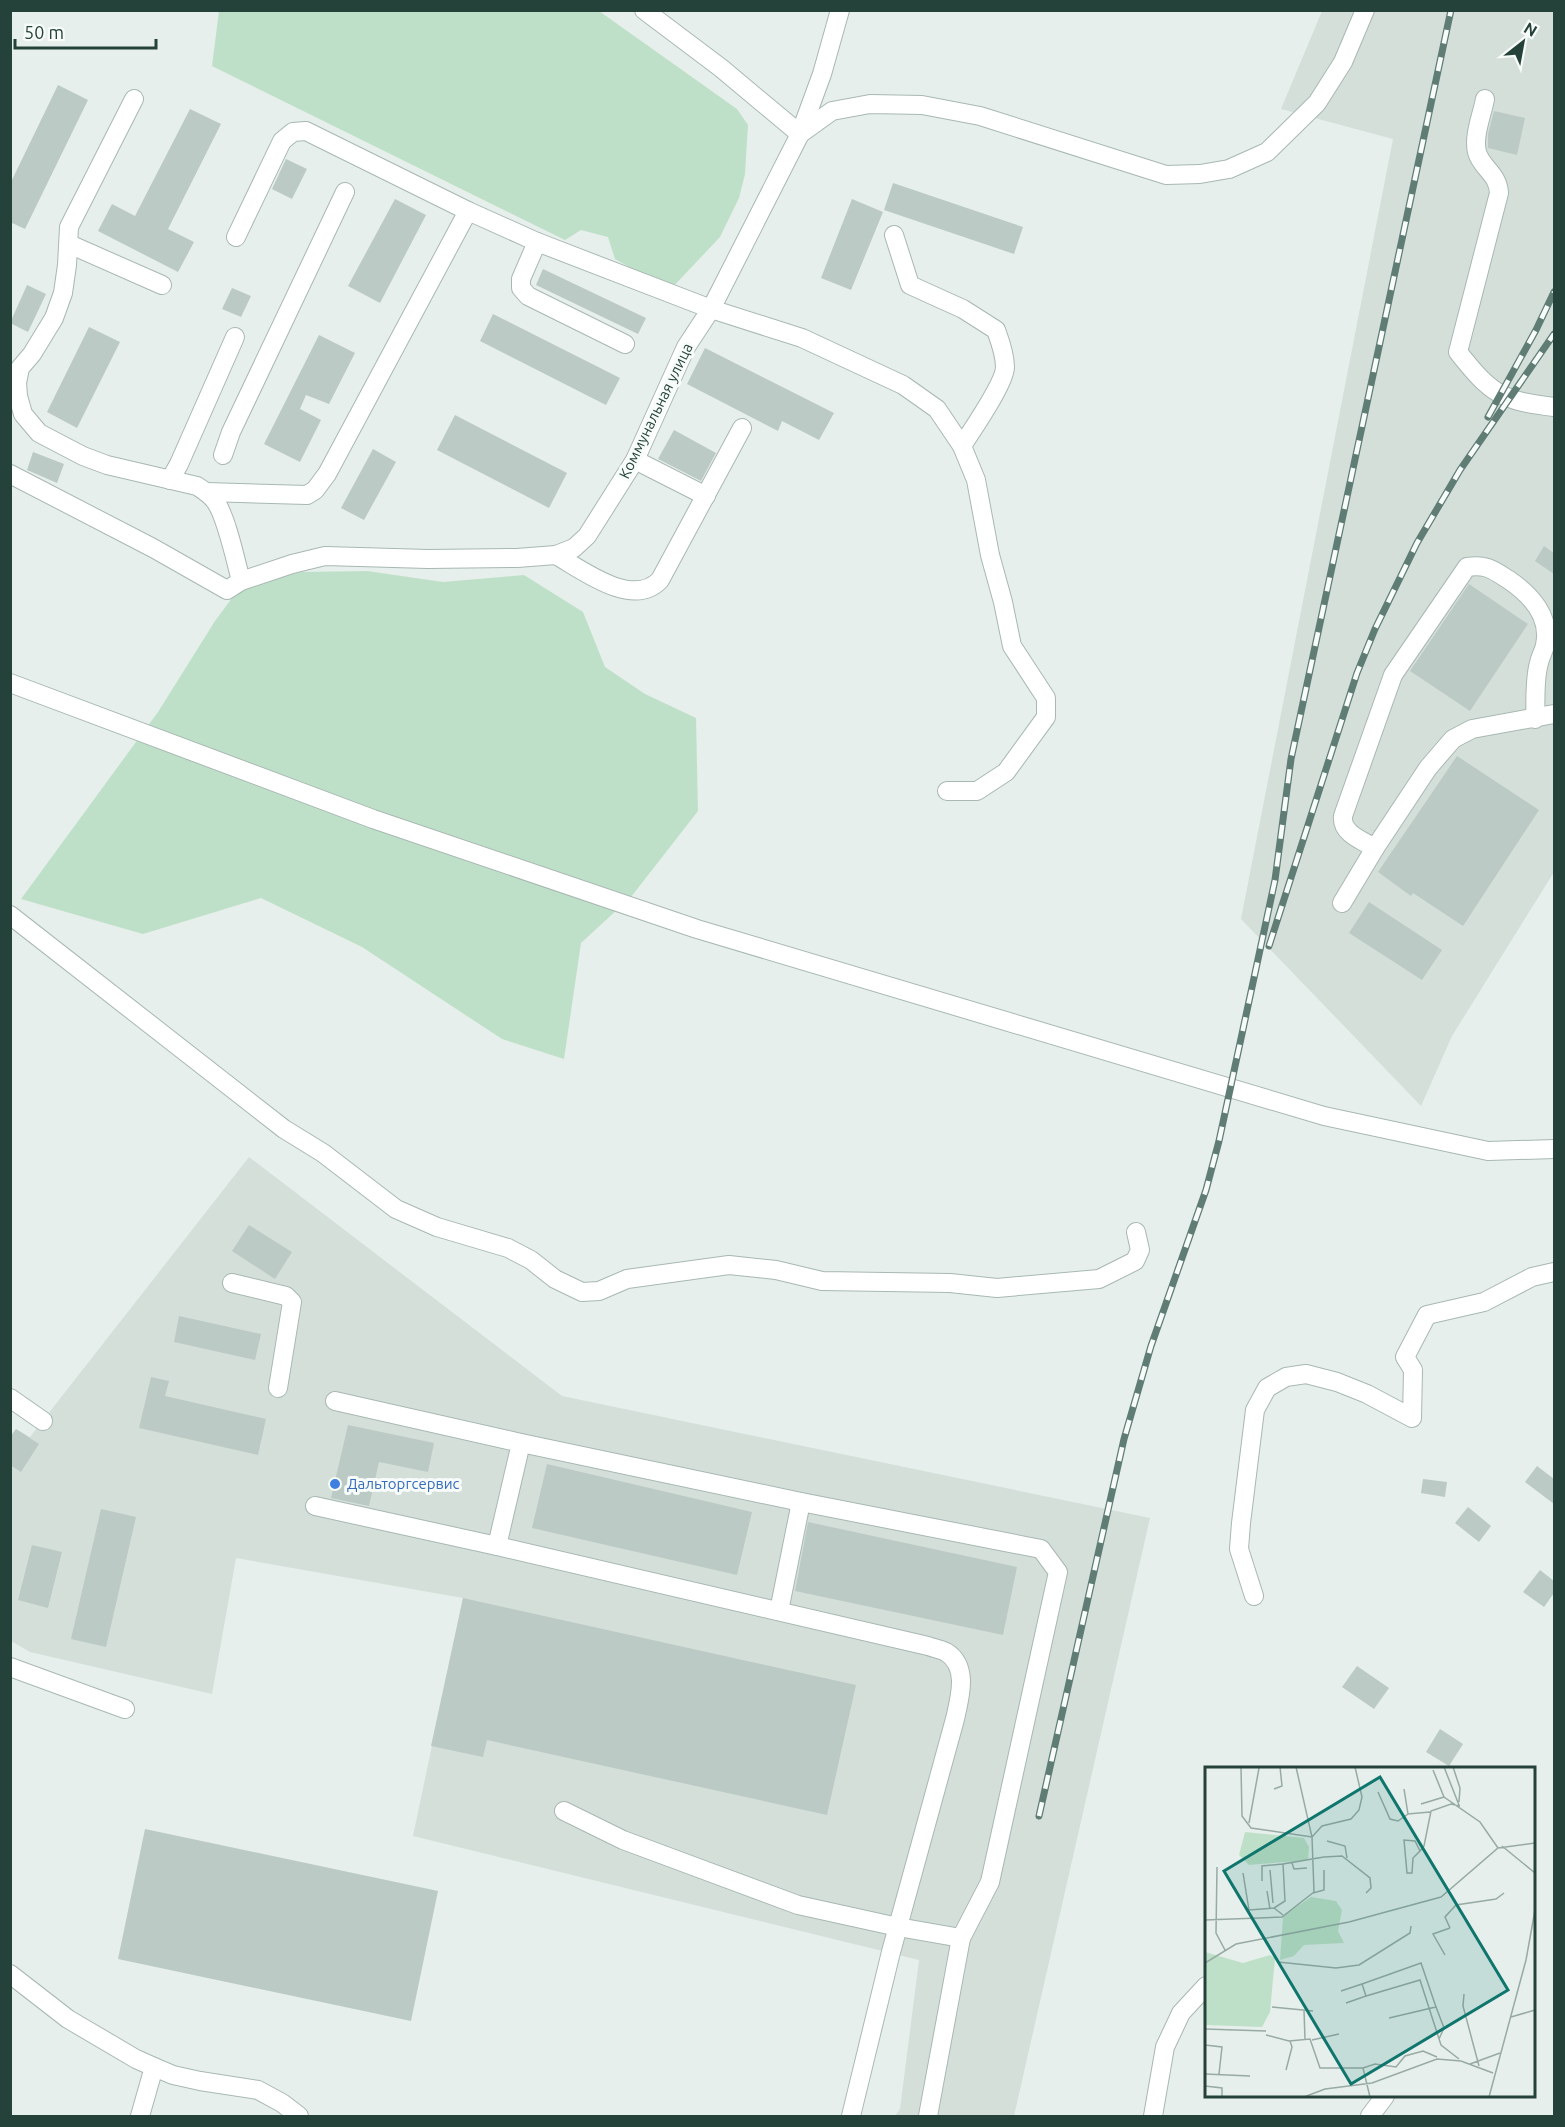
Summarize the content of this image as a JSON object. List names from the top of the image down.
{
  "streets": {
    "street": ["Коммунальная улица"]
  },
  "places": ["Дальторгсервис"],
  "scale_bar": "50 m",
  "north": "top right"
}
